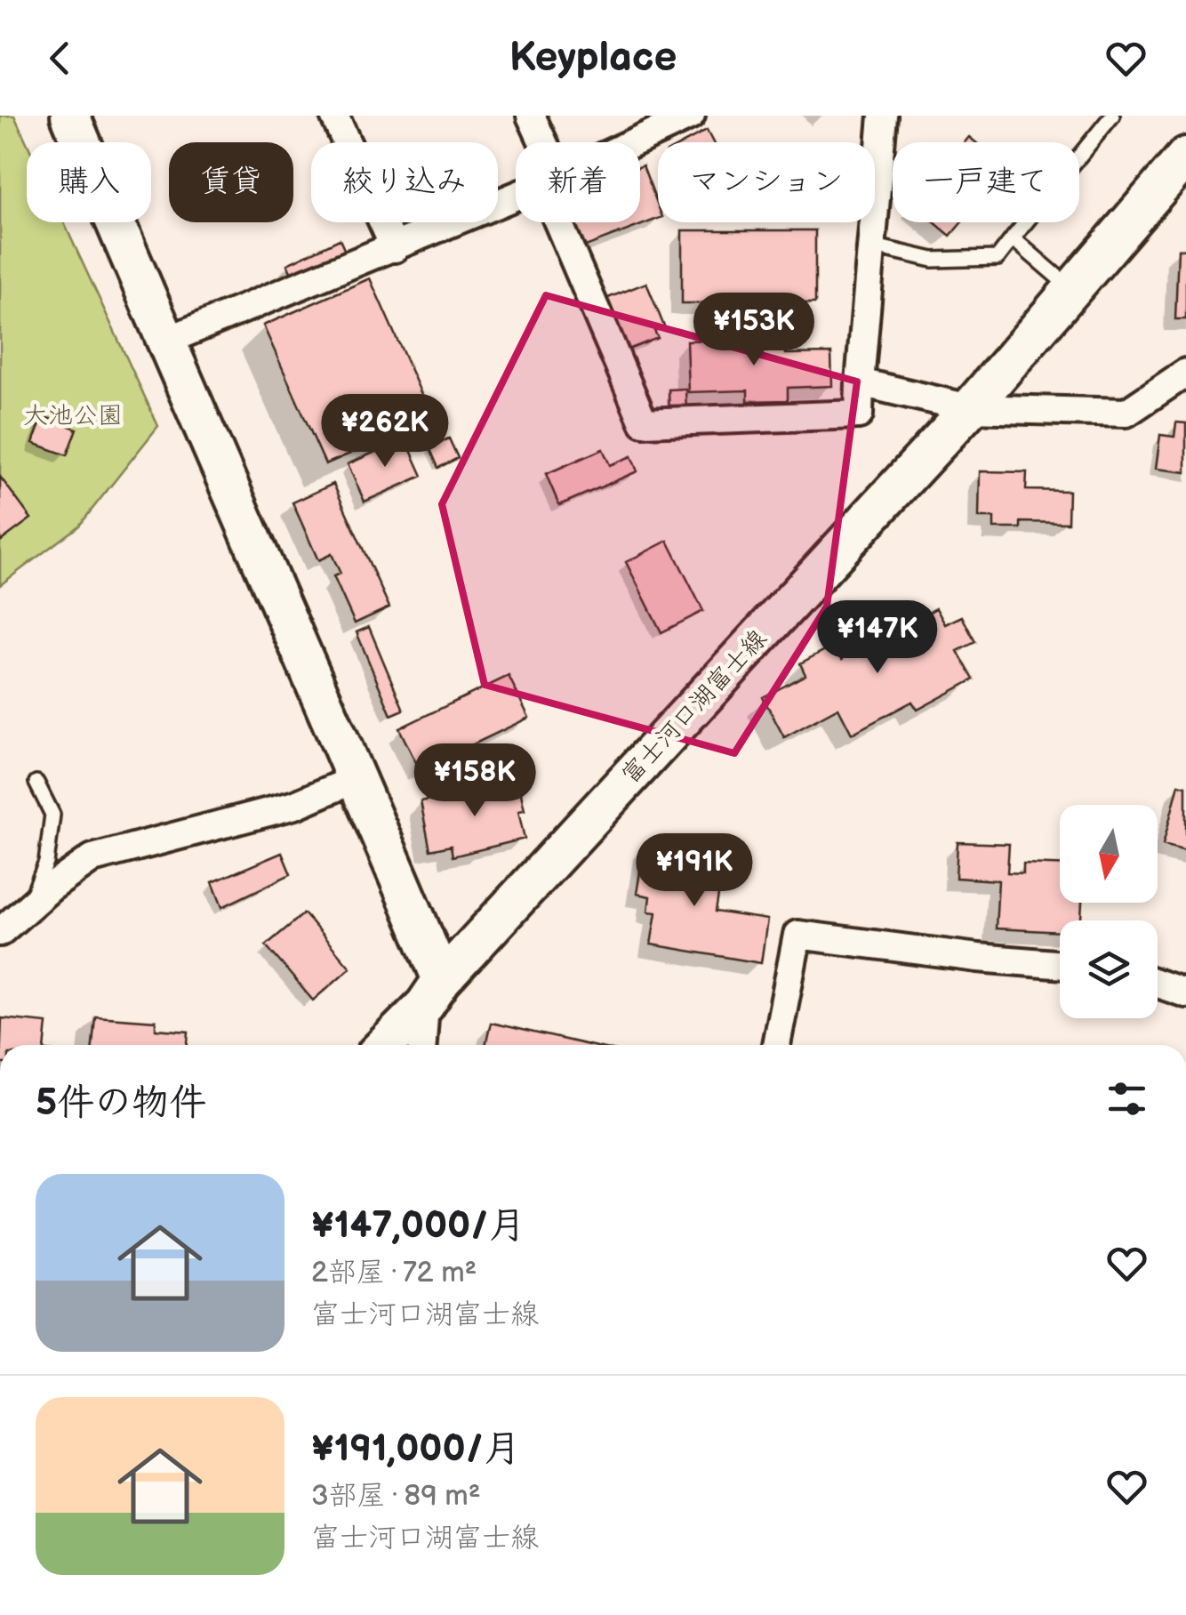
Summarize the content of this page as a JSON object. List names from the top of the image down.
{
  "streets": {
    "main road": ["富士河口湖富士線"]
  },
  "parks": ["大池公園"],
  "north": "bottom",
  "page": {
    "header": "Keyplace",
    "chip": [
      "購入",
      "賃貸",
      "絞り込み",
      "新着",
      "マンション",
      "一戸建て"
    ],
    "price": [
      "¥153K",
      "¥262K",
      "¥147K",
      "¥158K",
      "¥191K"
    ],
    "heading": "5件の物件",
    "list": [
      {
        "name": "¥147,000/月",
        "note": "2部屋 · 72 m² · 富士河口湖富士線"
      },
      {
        "name": "¥191,000/月",
        "note": "3部屋 · 89 m² · 富士河口湖富士線"
      }
    ]
  }
}
